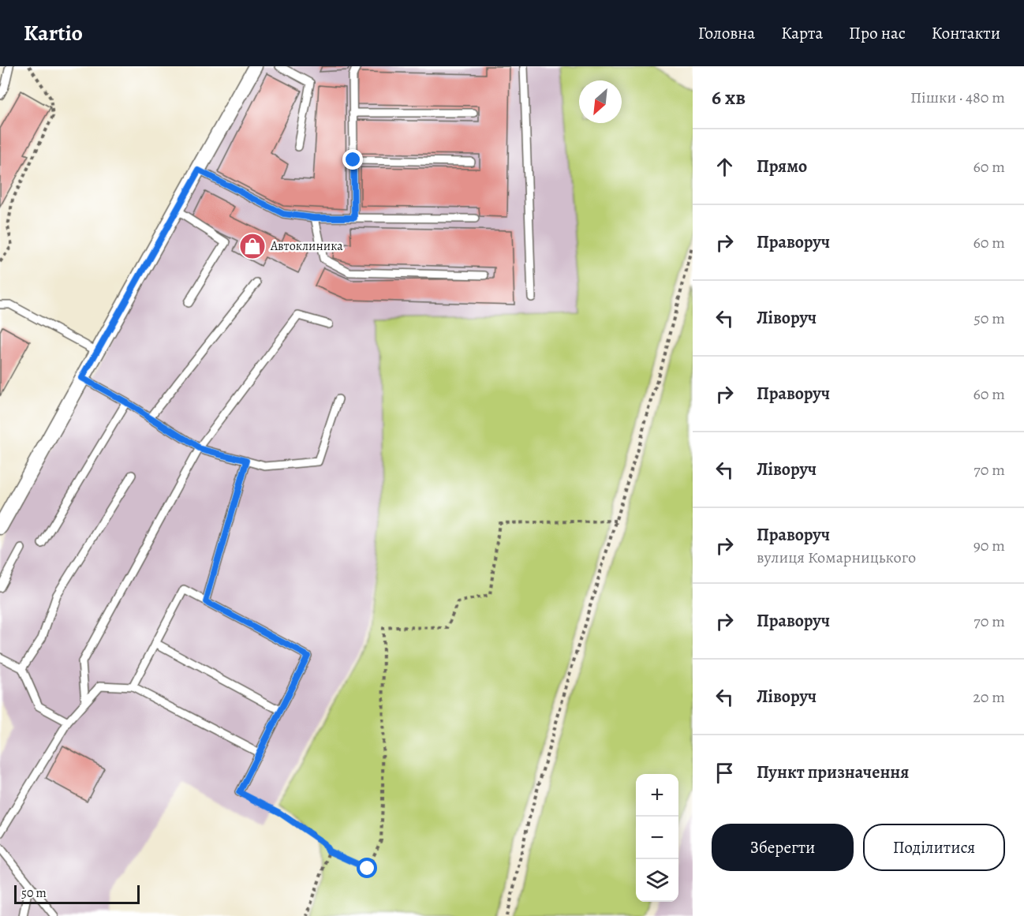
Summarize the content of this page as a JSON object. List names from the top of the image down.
{
  "places": {
    "shop": ["Автоклиника"]
  },
  "scale_bar": "50 m",
  "north": "bottom left",
  "page": {
    "header": "Kartio",
    "nav": [
      "Головна",
      "Карта",
      "Про нас",
      "Контакти"
    ],
    "heading": ["6 хв", "Пішки · 480 m"],
    "list": [
      ["Прямо", "60 m"],
      ["Праворуч", "60 m"],
      ["Ліворуч", "50 m"],
      ["Праворуч", "60 m"],
      ["Ліворуч", "70 m"],
      ["Праворуч", "вулиця Комарницького", "90 m"],
      ["Праворуч", "70 m"],
      ["Ліворуч", "20 m"],
      "Пункт призначення"
    ],
    "map_buttons": ["+", "−"],
    "buttons": ["Зберегти", "Поділитися"],
    "scale": "50 m"
  }
}
